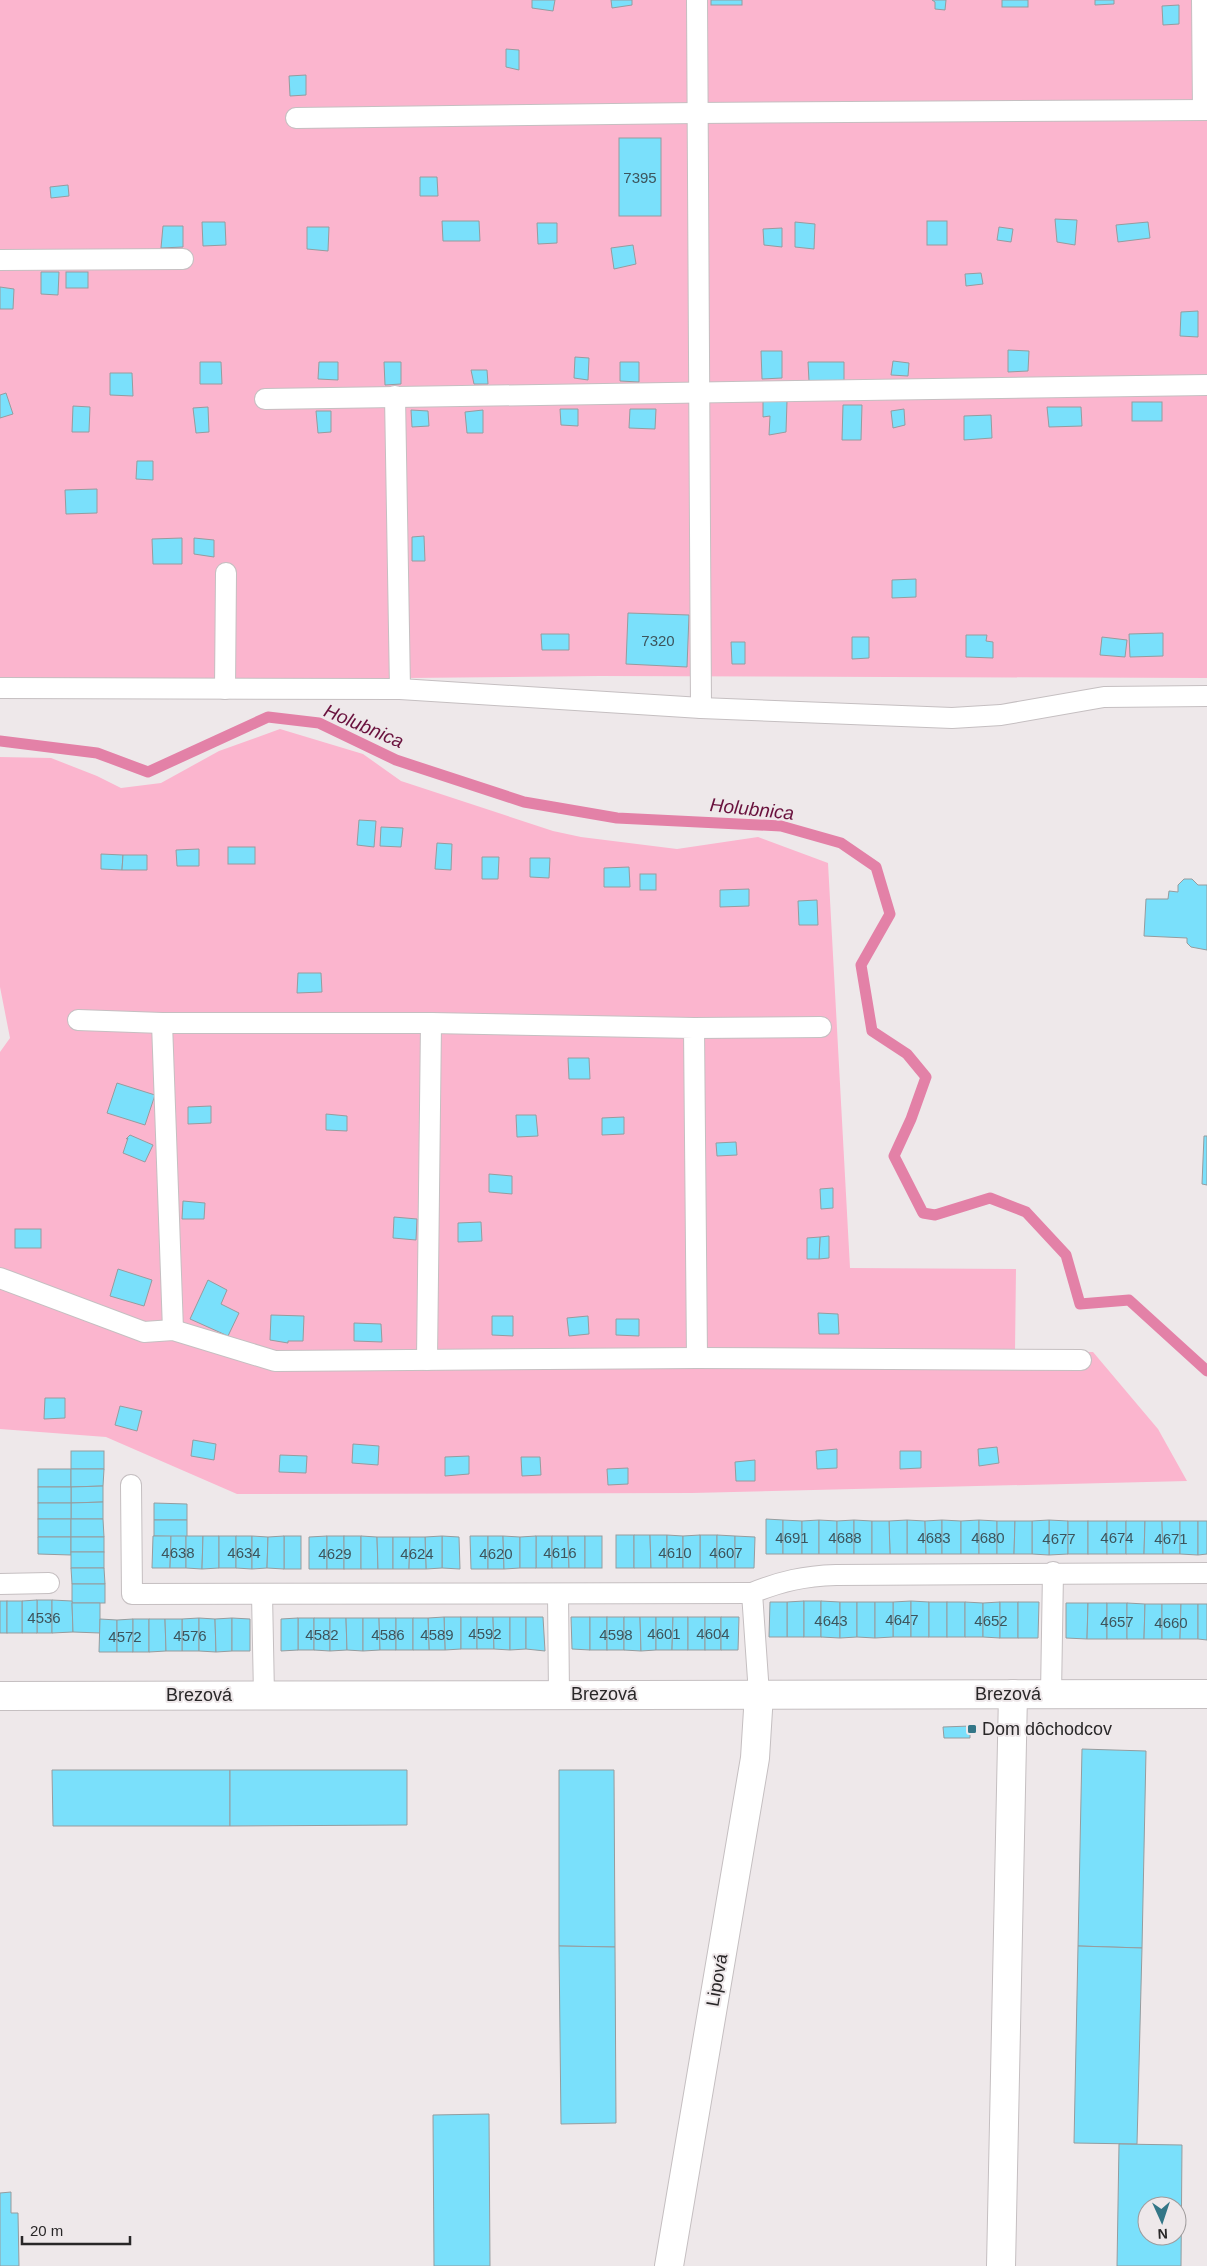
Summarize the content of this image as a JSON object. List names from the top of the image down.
{
  "streets": {
    "street": ["Brezová", "Lipová"]
  },
  "crossings": [
    ["Brezová", "Lipová"]
  ],
  "water": ["Holubnica"],
  "places": {
    "transit": ["Dom dôchodcov"]
  },
  "house_numbers": [
    "7395",
    "7320",
    "4691",
    "4688",
    "4683",
    "4680",
    "4674",
    "4677",
    "4671",
    "4638",
    "4634",
    "4616",
    "4610",
    "4607",
    "4629",
    "4624",
    "4620",
    "4536",
    "4647",
    "4643",
    "4652",
    "4657",
    "4660",
    "4592",
    "4601",
    "4604",
    "4582",
    "4586",
    "4589",
    "4598",
    "4576",
    "4572"
  ],
  "scale_bar": "20 m",
  "north": "bottom"
}
